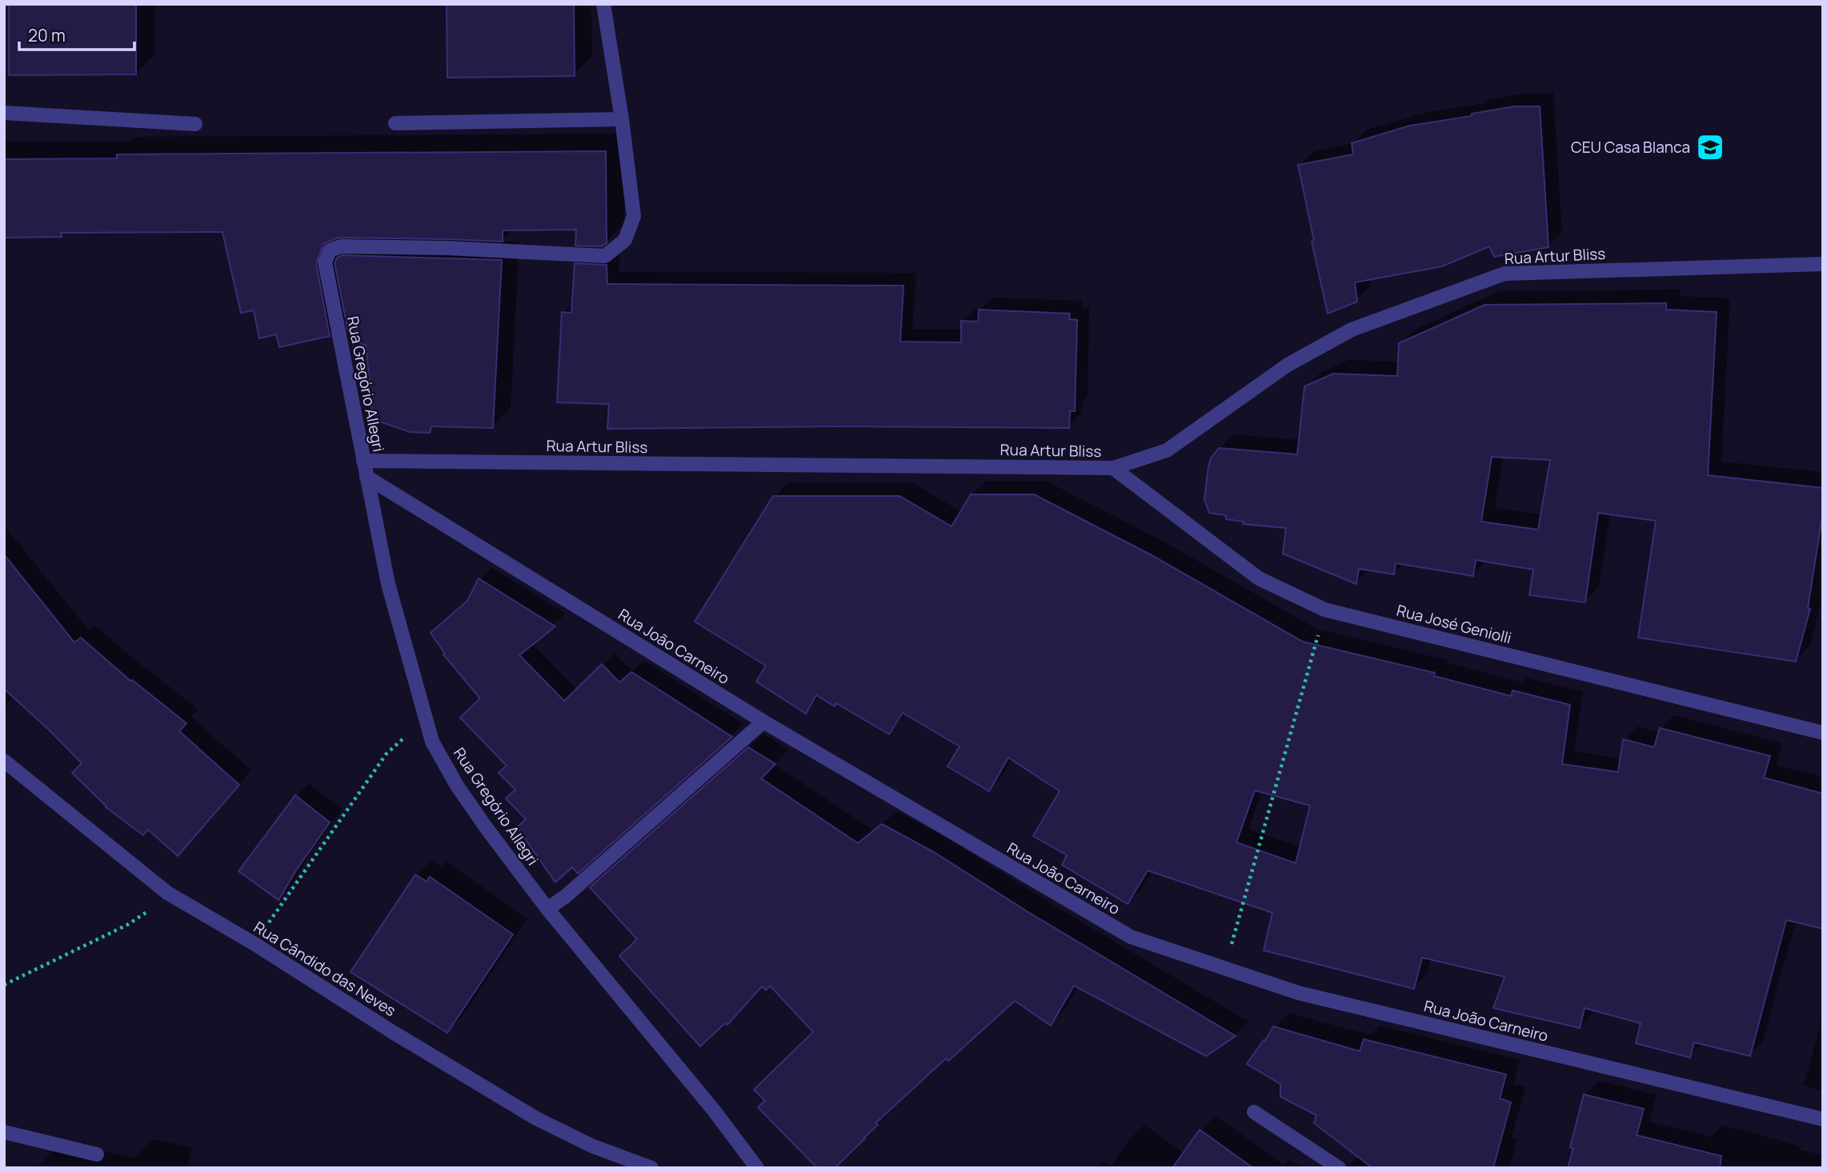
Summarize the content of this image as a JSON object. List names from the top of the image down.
{
  "streets": {
    "street": [
      "Rua Artur Bliss",
      "Rua Gregório Allegri",
      "Rua José Geniolli",
      "Rua João Carneiro",
      "Rua Cândido das Neves"
    ]
  },
  "crossings": [
    ["Rua Artur Bliss", "Rua Gregório Allegri"],
    ["Rua Artur Bliss", "Rua José Geniolli"],
    ["Rua Gregório Allegri", "Rua João Carneiro"]
  ],
  "places": {
    "school or university": ["CEU Casa Blanca"]
  },
  "scale_bar": "20 m"
}
